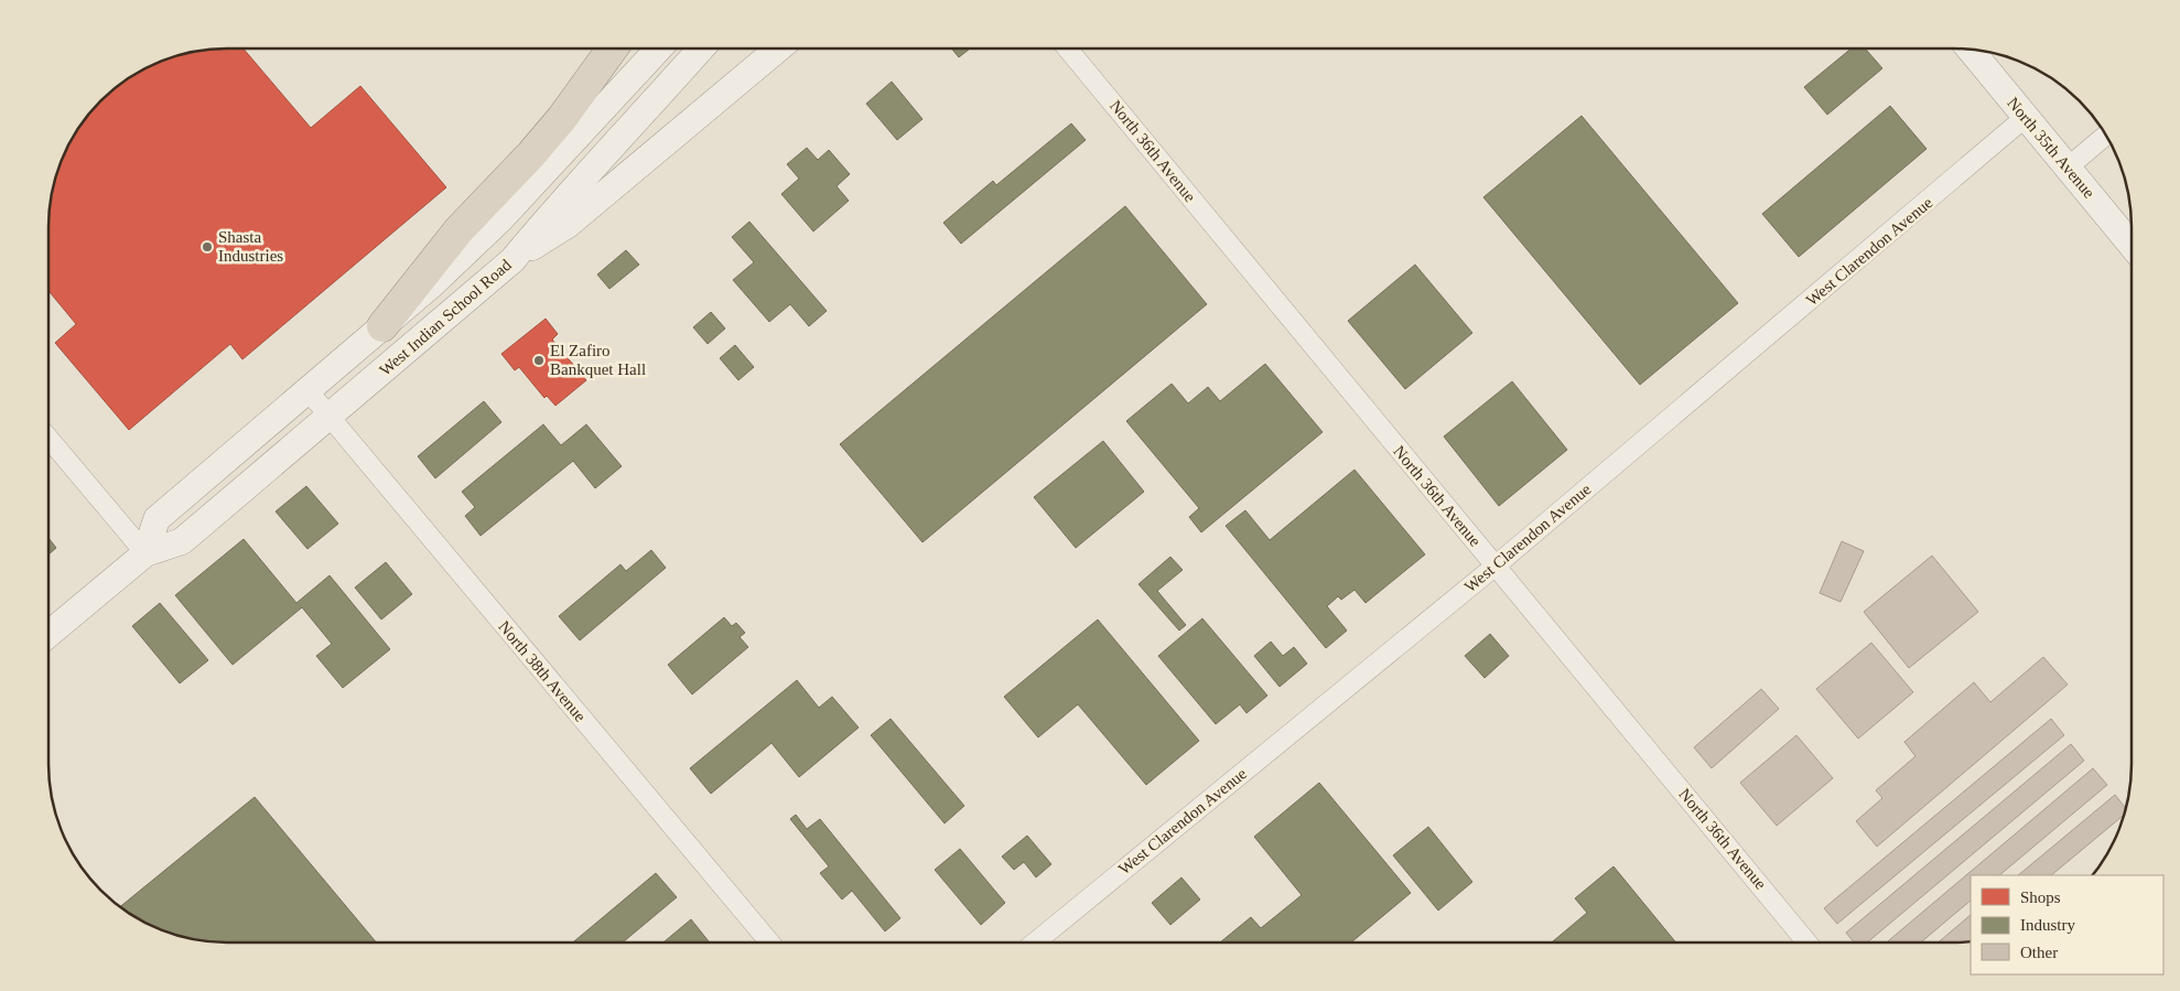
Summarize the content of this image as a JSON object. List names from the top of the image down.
{
  "streets": {
    "main road": ["North 35th Avenue", "West Indian School Road"],
    "street": ["North 36th Avenue", "West Clarendon Avenue", "North 38th Avenue"]
  },
  "crossings": [
    ["North 35th Avenue", "West Clarendon Avenue"],
    ["North 36th Avenue", "West Clarendon Avenue"],
    ["West Indian School Road", "North 38th Avenue"]
  ],
  "places": ["Shasta Industries", "El Zafiro Bankquet Hall"],
  "legend": ["Shops", "Industry", "Other"]
}
